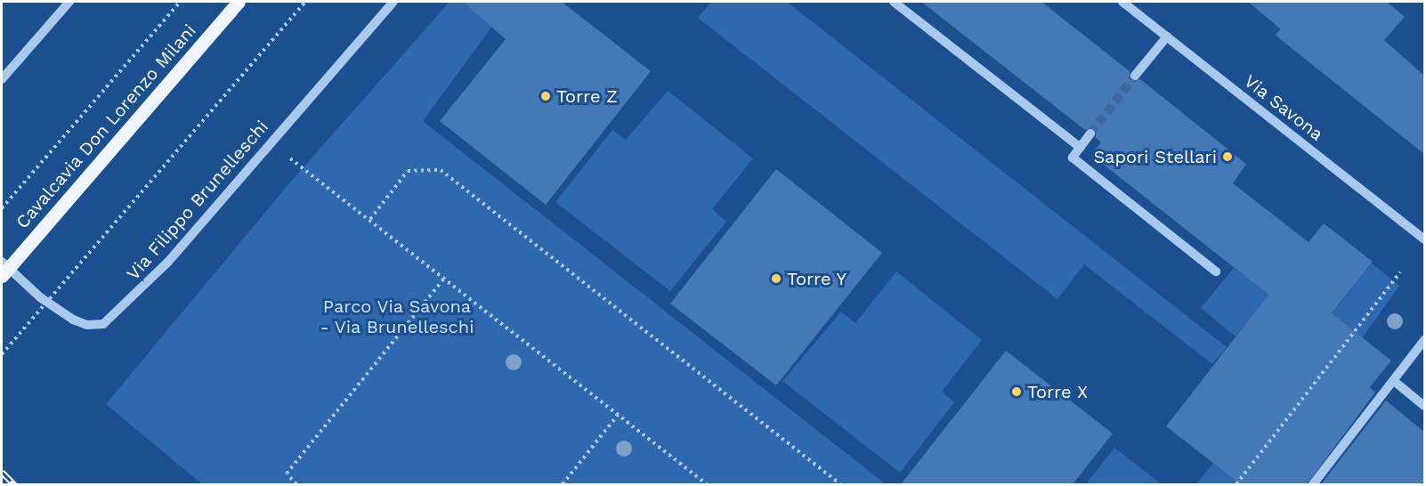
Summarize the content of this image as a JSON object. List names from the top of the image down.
{
  "streets": {
    "main road": ["Cavalcavia Don Lorenzo Milani"],
    "street": ["Via Savona", "Via Filippo Brunelleschi"]
  },
  "parks": ["Parco Via Savona - Via Brunelleschi"],
  "places": [
    "Torre Z",
    "Sapori Stellari",
    "Torre Y",
    "Torre X"
  ]
}
